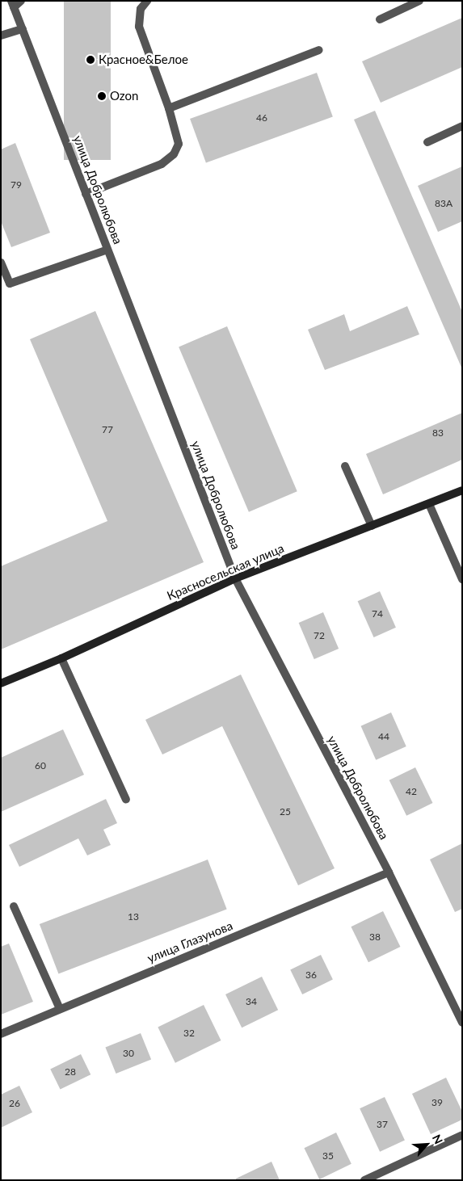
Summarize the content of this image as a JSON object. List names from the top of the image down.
{
  "streets": {
    "main road": ["Красносельская улица"],
    "street": ["улица Добролюбова", "улица Глазунова"]
  },
  "crossings": [
    ["улица Добролюбова", "Красносельская улица"],
    ["улица Добролюбова", "улица Глазунова"]
  ],
  "places": ["Красное&Белое", "Ozon"],
  "house_numbers": [
    "46",
    "79",
    "83А",
    "77",
    "83",
    "74",
    "72",
    "44",
    "60",
    "42",
    "25",
    "13",
    "38",
    "36",
    "34",
    "32",
    "30",
    "28",
    "39",
    "26",
    "37",
    "35"
  ],
  "north": "top right"
}
